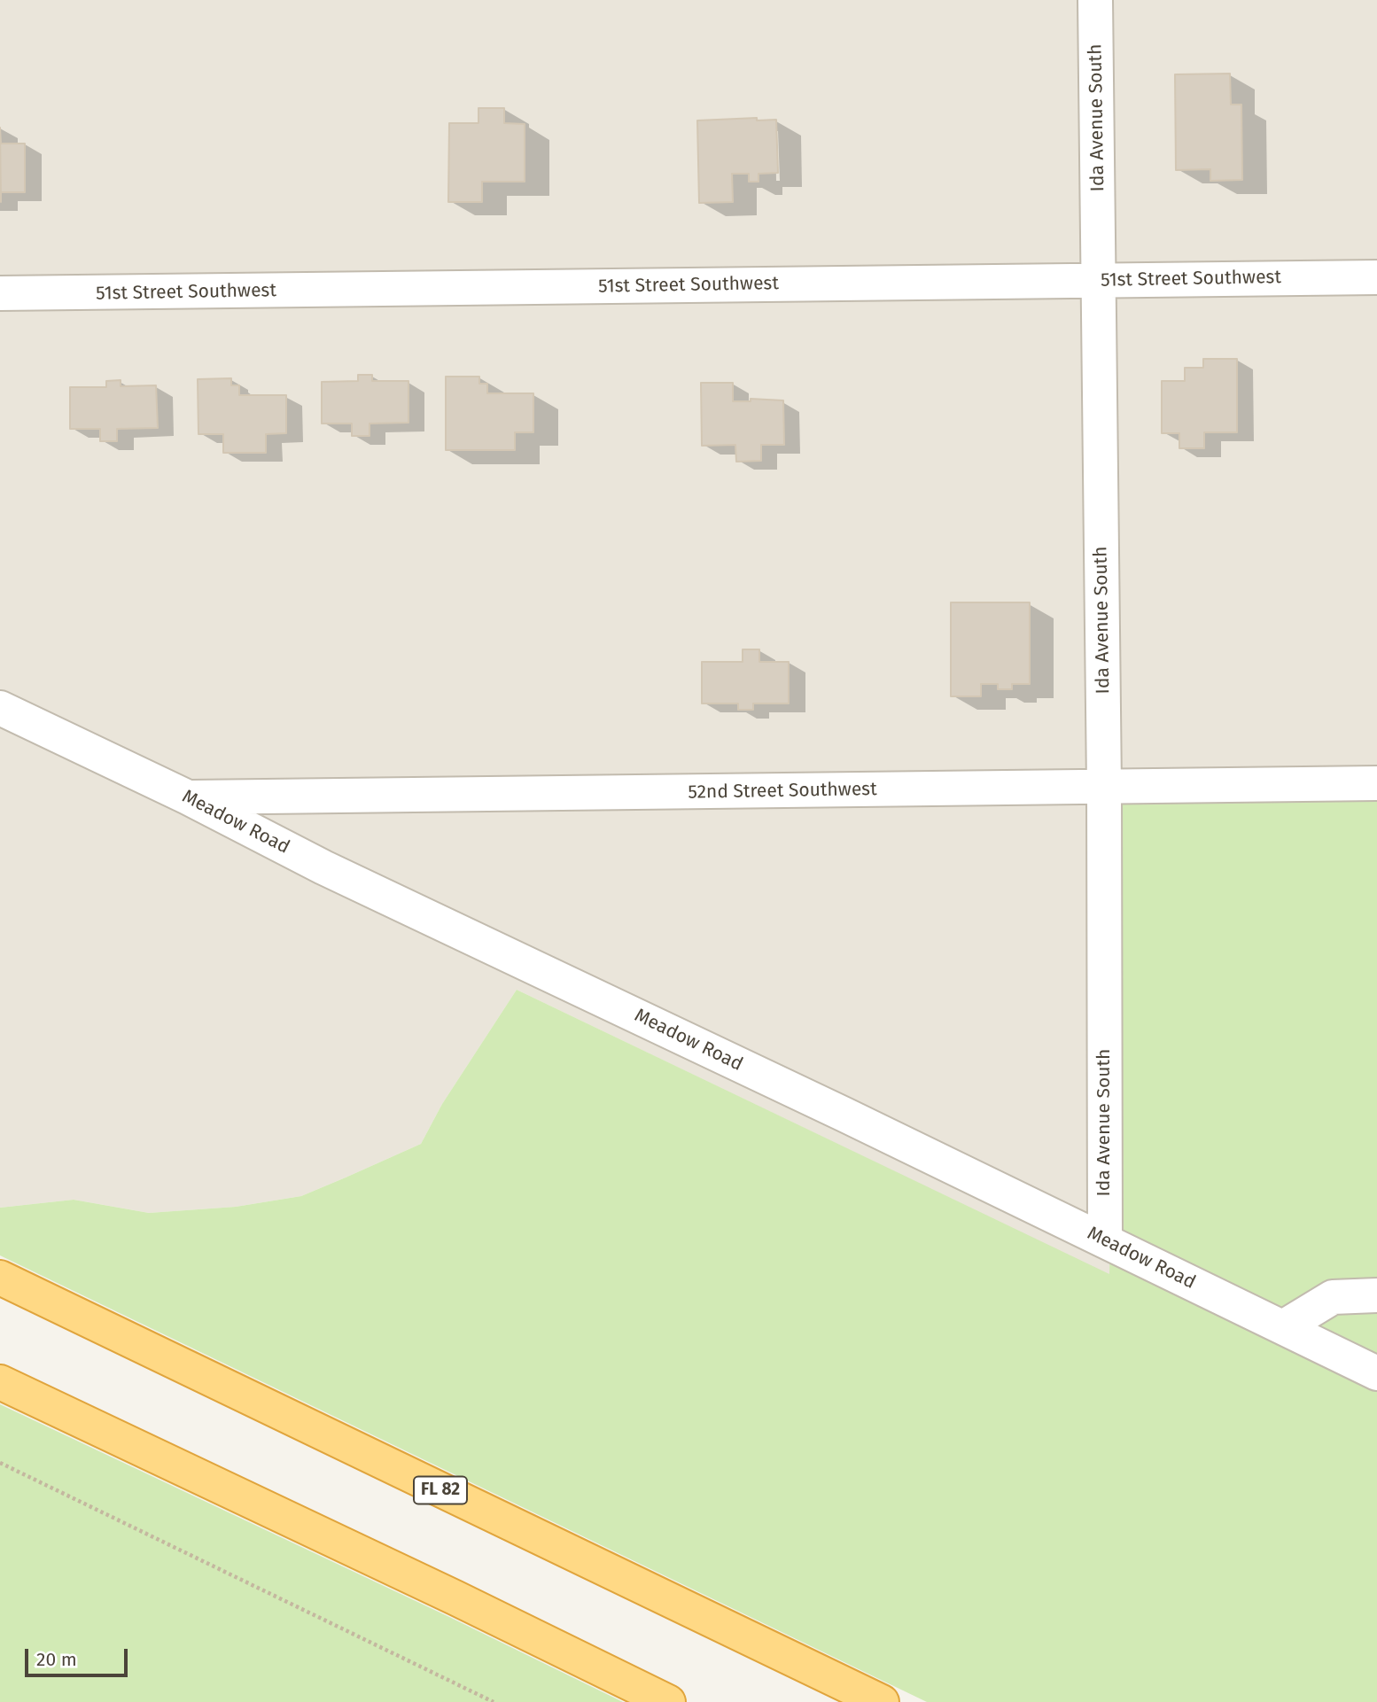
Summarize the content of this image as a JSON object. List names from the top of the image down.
{
  "streets": {
    "highway": ["FL 82"],
    "street": [
      "Ida Avenue South",
      "51st Street Southwest",
      "52nd Street Southwest",
      "Meadow Road"
    ]
  },
  "crossings": [
    ["Ida Avenue South", "51st Street Southwest"],
    ["Ida Avenue South", "52nd Street Southwest"],
    ["Ida Avenue South", "Meadow Road"],
    ["52nd Street Southwest", "Meadow Road"]
  ],
  "scale_bar": "20 m"
}
